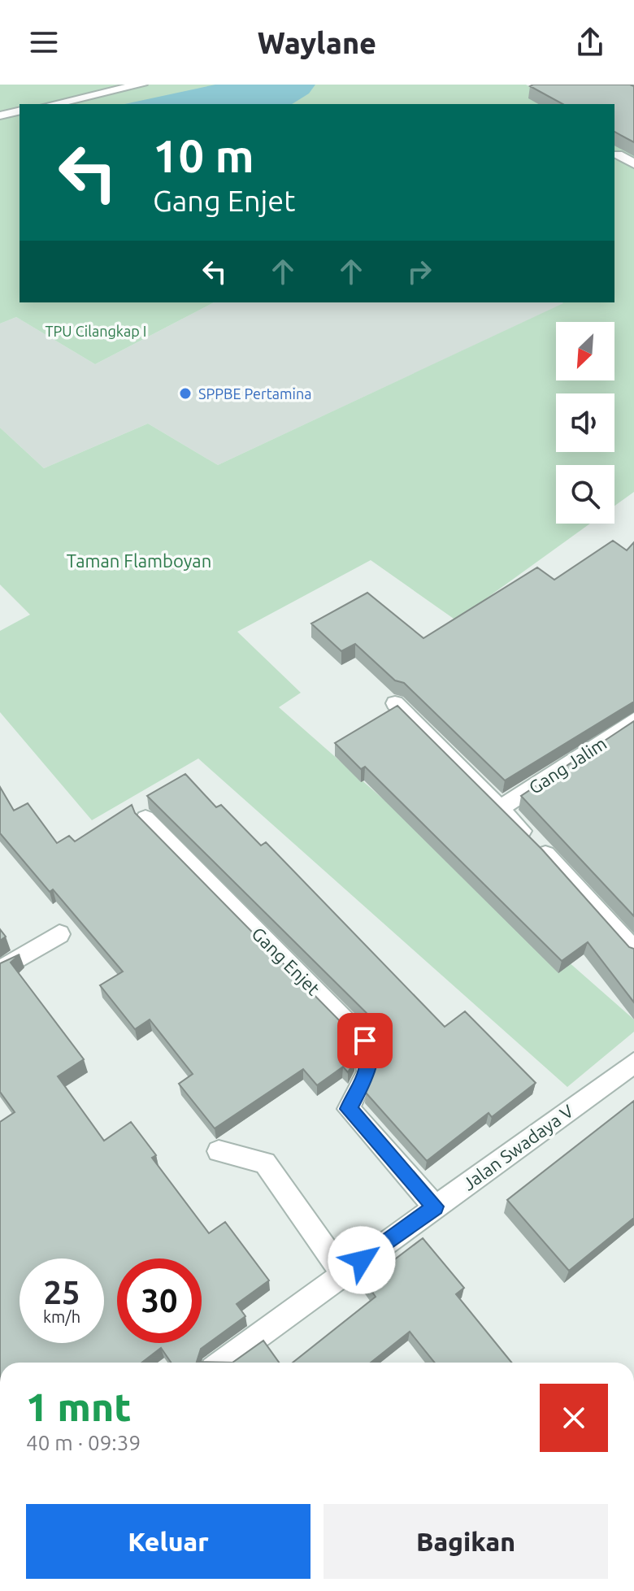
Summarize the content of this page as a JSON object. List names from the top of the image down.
{
  "streets": {
    "street": ["Gang Jalim", "Gang Enjet", "Jalan Swadaya V"]
  },
  "crossings": [
    ["Gang Enjet", "Jalan Swadaya V"]
  ],
  "parks": ["TPU Cilangkap I", "Taman Flamboyan"],
  "places": ["SPPBE Pertamina"],
  "north": "bottom left",
  "page": {
    "header": "Waylane",
    "turn": ["10 m", "Gang Enjet"],
    "speed": "25 km/h",
    "limit": "30",
    "heading": ["1 mnt", "40 m · 09:39"],
    "buttons": ["Keluar", "Bagikan"]
  }
}
